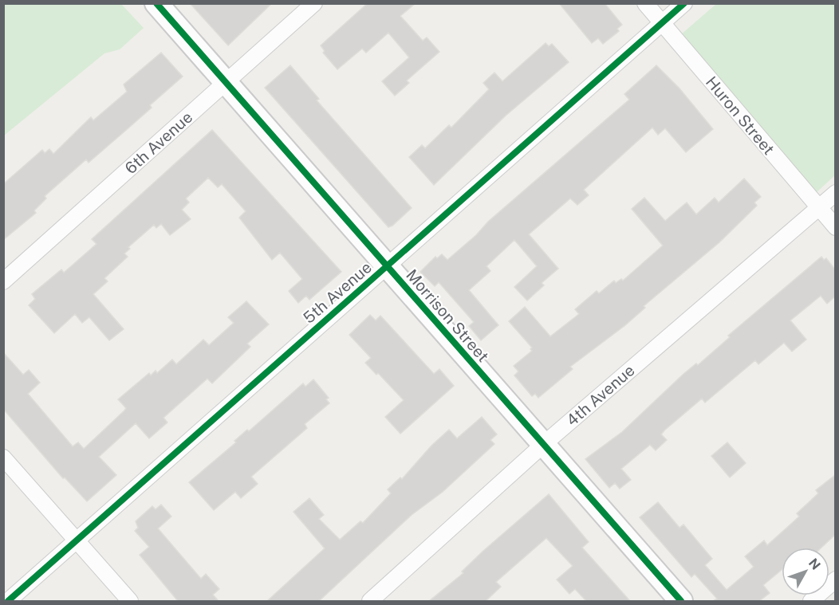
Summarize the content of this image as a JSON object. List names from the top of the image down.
{
  "streets": {
    "street": [
      "Huron Street",
      "6th Avenue",
      "5th Avenue",
      "Morrison Street",
      "4th Avenue"
    ]
  },
  "crossings": [
    ["Huron Street", "5th Avenue"],
    ["Huron Street", "4th Avenue"],
    ["6th Avenue", "Morrison Street"],
    ["5th Avenue", "Morrison Street"],
    ["Morrison Street", "4th Avenue"]
  ],
  "north": "top right"
}
